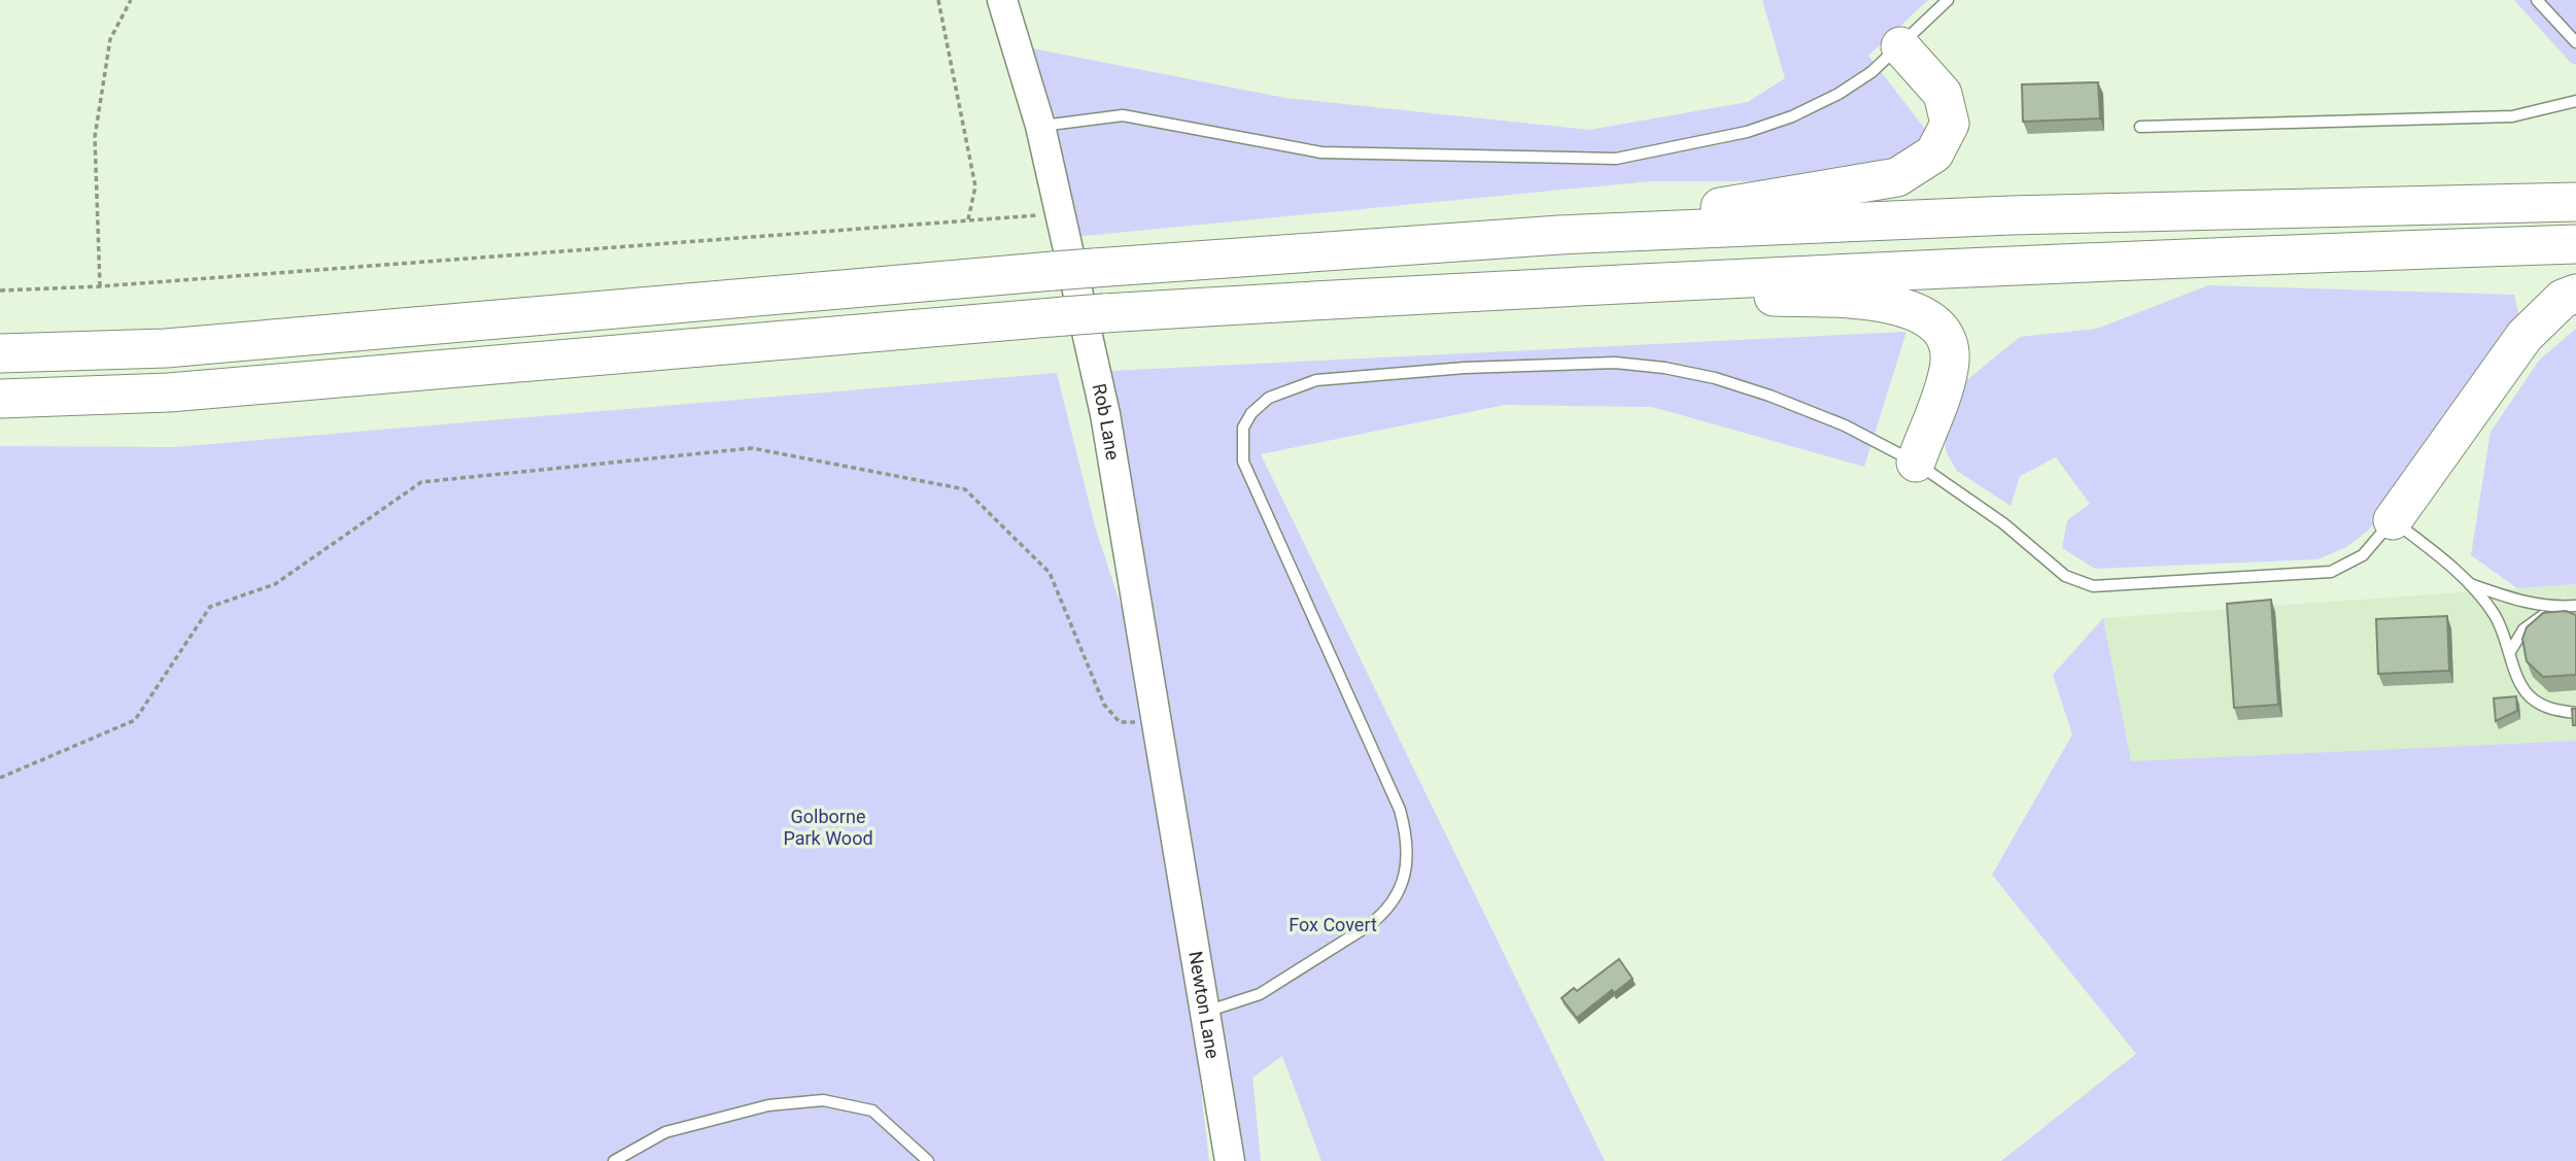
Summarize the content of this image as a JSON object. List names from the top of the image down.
{
  "streets": {
    "street": ["Rob Lane", "Newton Lane"]
  },
  "crossings": [
    ["Rob Lane", "Newton Lane"]
  ],
  "parks": ["Golborne Park Wood", "Fox Covert"]
}
